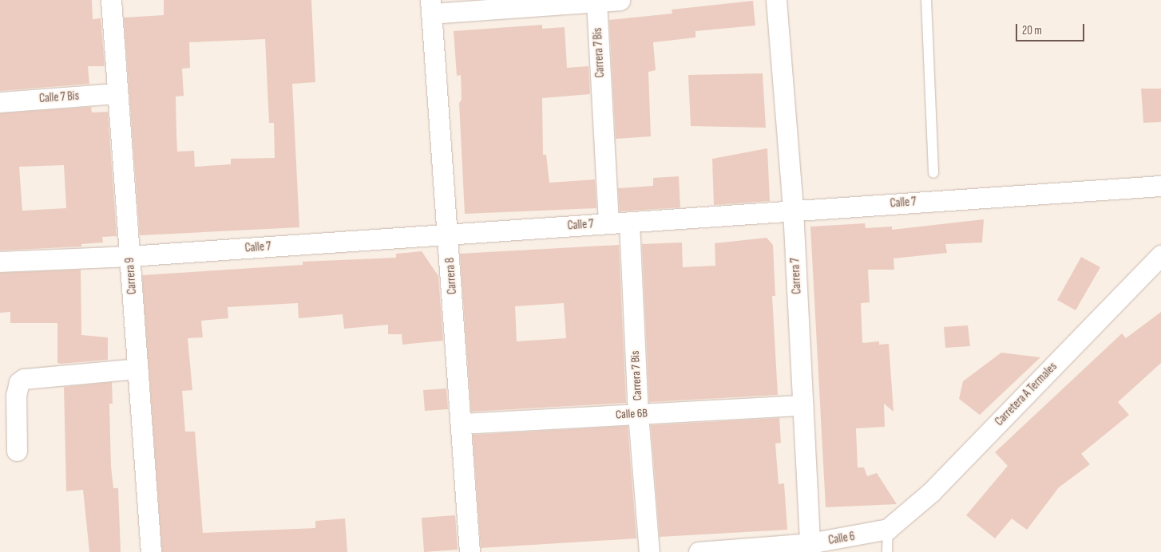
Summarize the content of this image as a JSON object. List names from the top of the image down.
{
  "streets": {
    "street": [
      "Carrera 7 Bis",
      "Calle 7 Bis",
      "Calle 7",
      "Carrera 9",
      "Carrera 8",
      "Carrera 7",
      "Carretera A Termales",
      "Calle 6B",
      "Calle 6"
    ]
  },
  "crossings": [
    ["Carrera 7 Bis", "Calle 7"],
    ["Carrera 7 Bis", "Calle 6B"],
    ["Calle 7 Bis", "Carrera 9"],
    ["Calle 7", "Carrera 9"],
    ["Calle 7", "Carrera 8"],
    ["Calle 7", "Carrera 7"],
    ["Carrera 8", "Calle 6B"],
    ["Carrera 7", "Calle 6B"],
    ["Carrera 7", "Calle 6"],
    ["Carretera A Termales", "Calle 6"]
  ],
  "scale_bar": "20 m"
}
